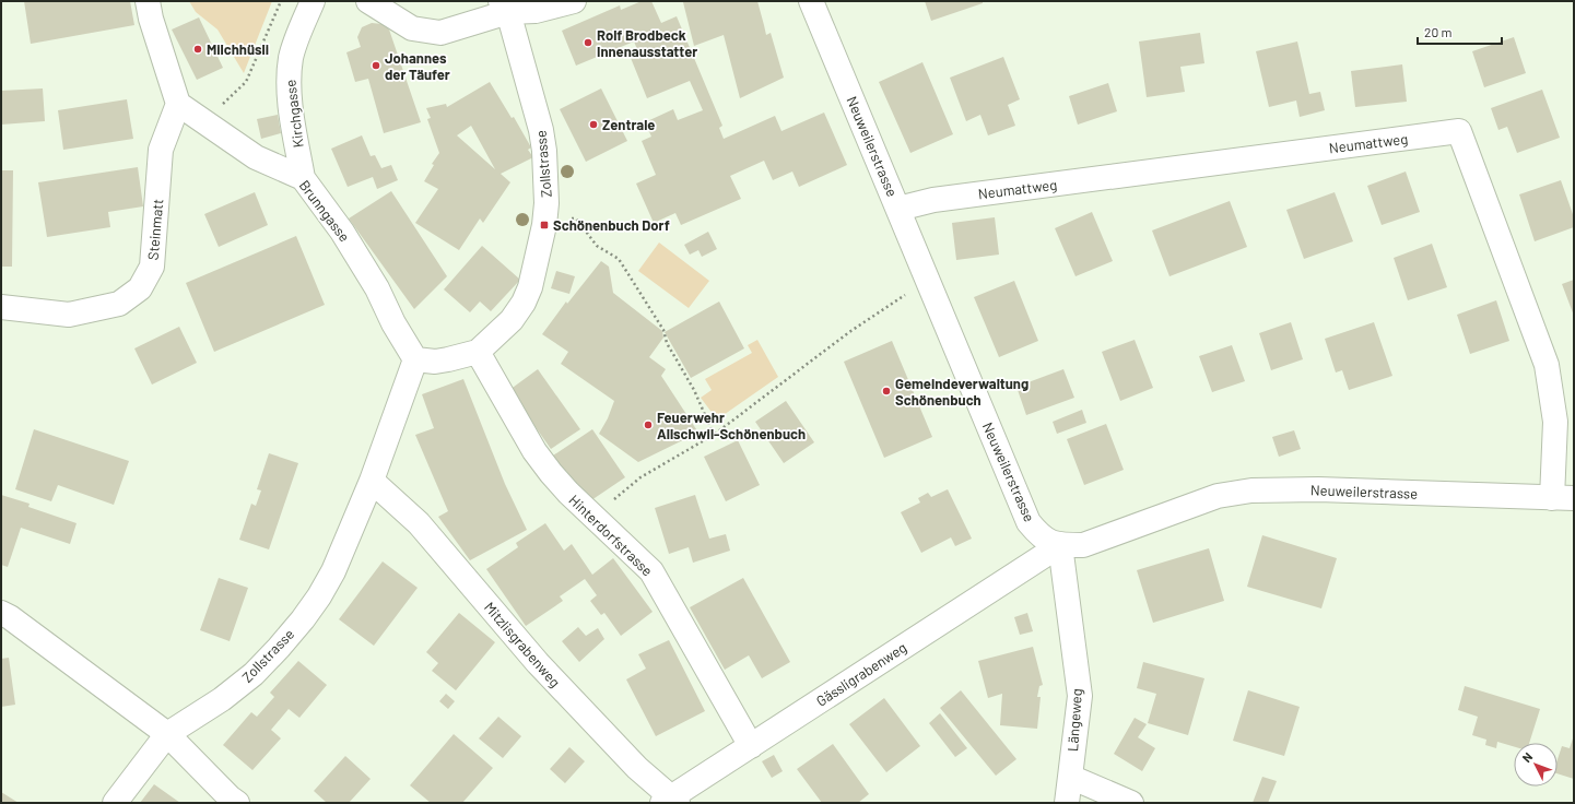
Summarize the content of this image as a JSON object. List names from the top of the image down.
{
  "streets": {
    "street": [
      "Kirchgasse",
      "Neumattweg",
      "Neuweilerstrasse",
      "Zollstrasse",
      "Brunngasse",
      "Steinmatt",
      "Hinterdorfstrasse",
      "Mitzlisgrabenweg",
      "Gässligrabenweg",
      "Längeweg"
    ]
  },
  "crossings": [
    ["Kirchgasse", "Brunngasse"],
    ["Neumattweg", "Neuweilerstrasse"],
    ["Neuweilerstrasse", "Gässligrabenweg"],
    ["Neuweilerstrasse", "Längeweg"],
    ["Zollstrasse", "Brunngasse"],
    ["Zollstrasse", "Hinterdorfstrasse"],
    ["Zollstrasse", "Mitzlisgrabenweg"],
    ["Brunngasse", "Steinmatt"],
    ["Hinterdorfstrasse", "Gässligrabenweg"],
    ["Mitzlisgrabenweg", "Gässligrabenweg"],
    ["Gässligrabenweg", "Längeweg"]
  ],
  "places": {
    "other": [
      "Rolf Brodbeck Innenausstatter",
      "Milchhüsli",
      "Johannes der Täufer",
      "Zentrale",
      "Gemeindeverwaltung Schönenbuch",
      "Feuerwehr Allschwil-Schönenbuch"
    ],
    "transit": ["Schönenbuch Dorf"]
  },
  "scale_bar": "20 m",
  "north": "top left"
}
